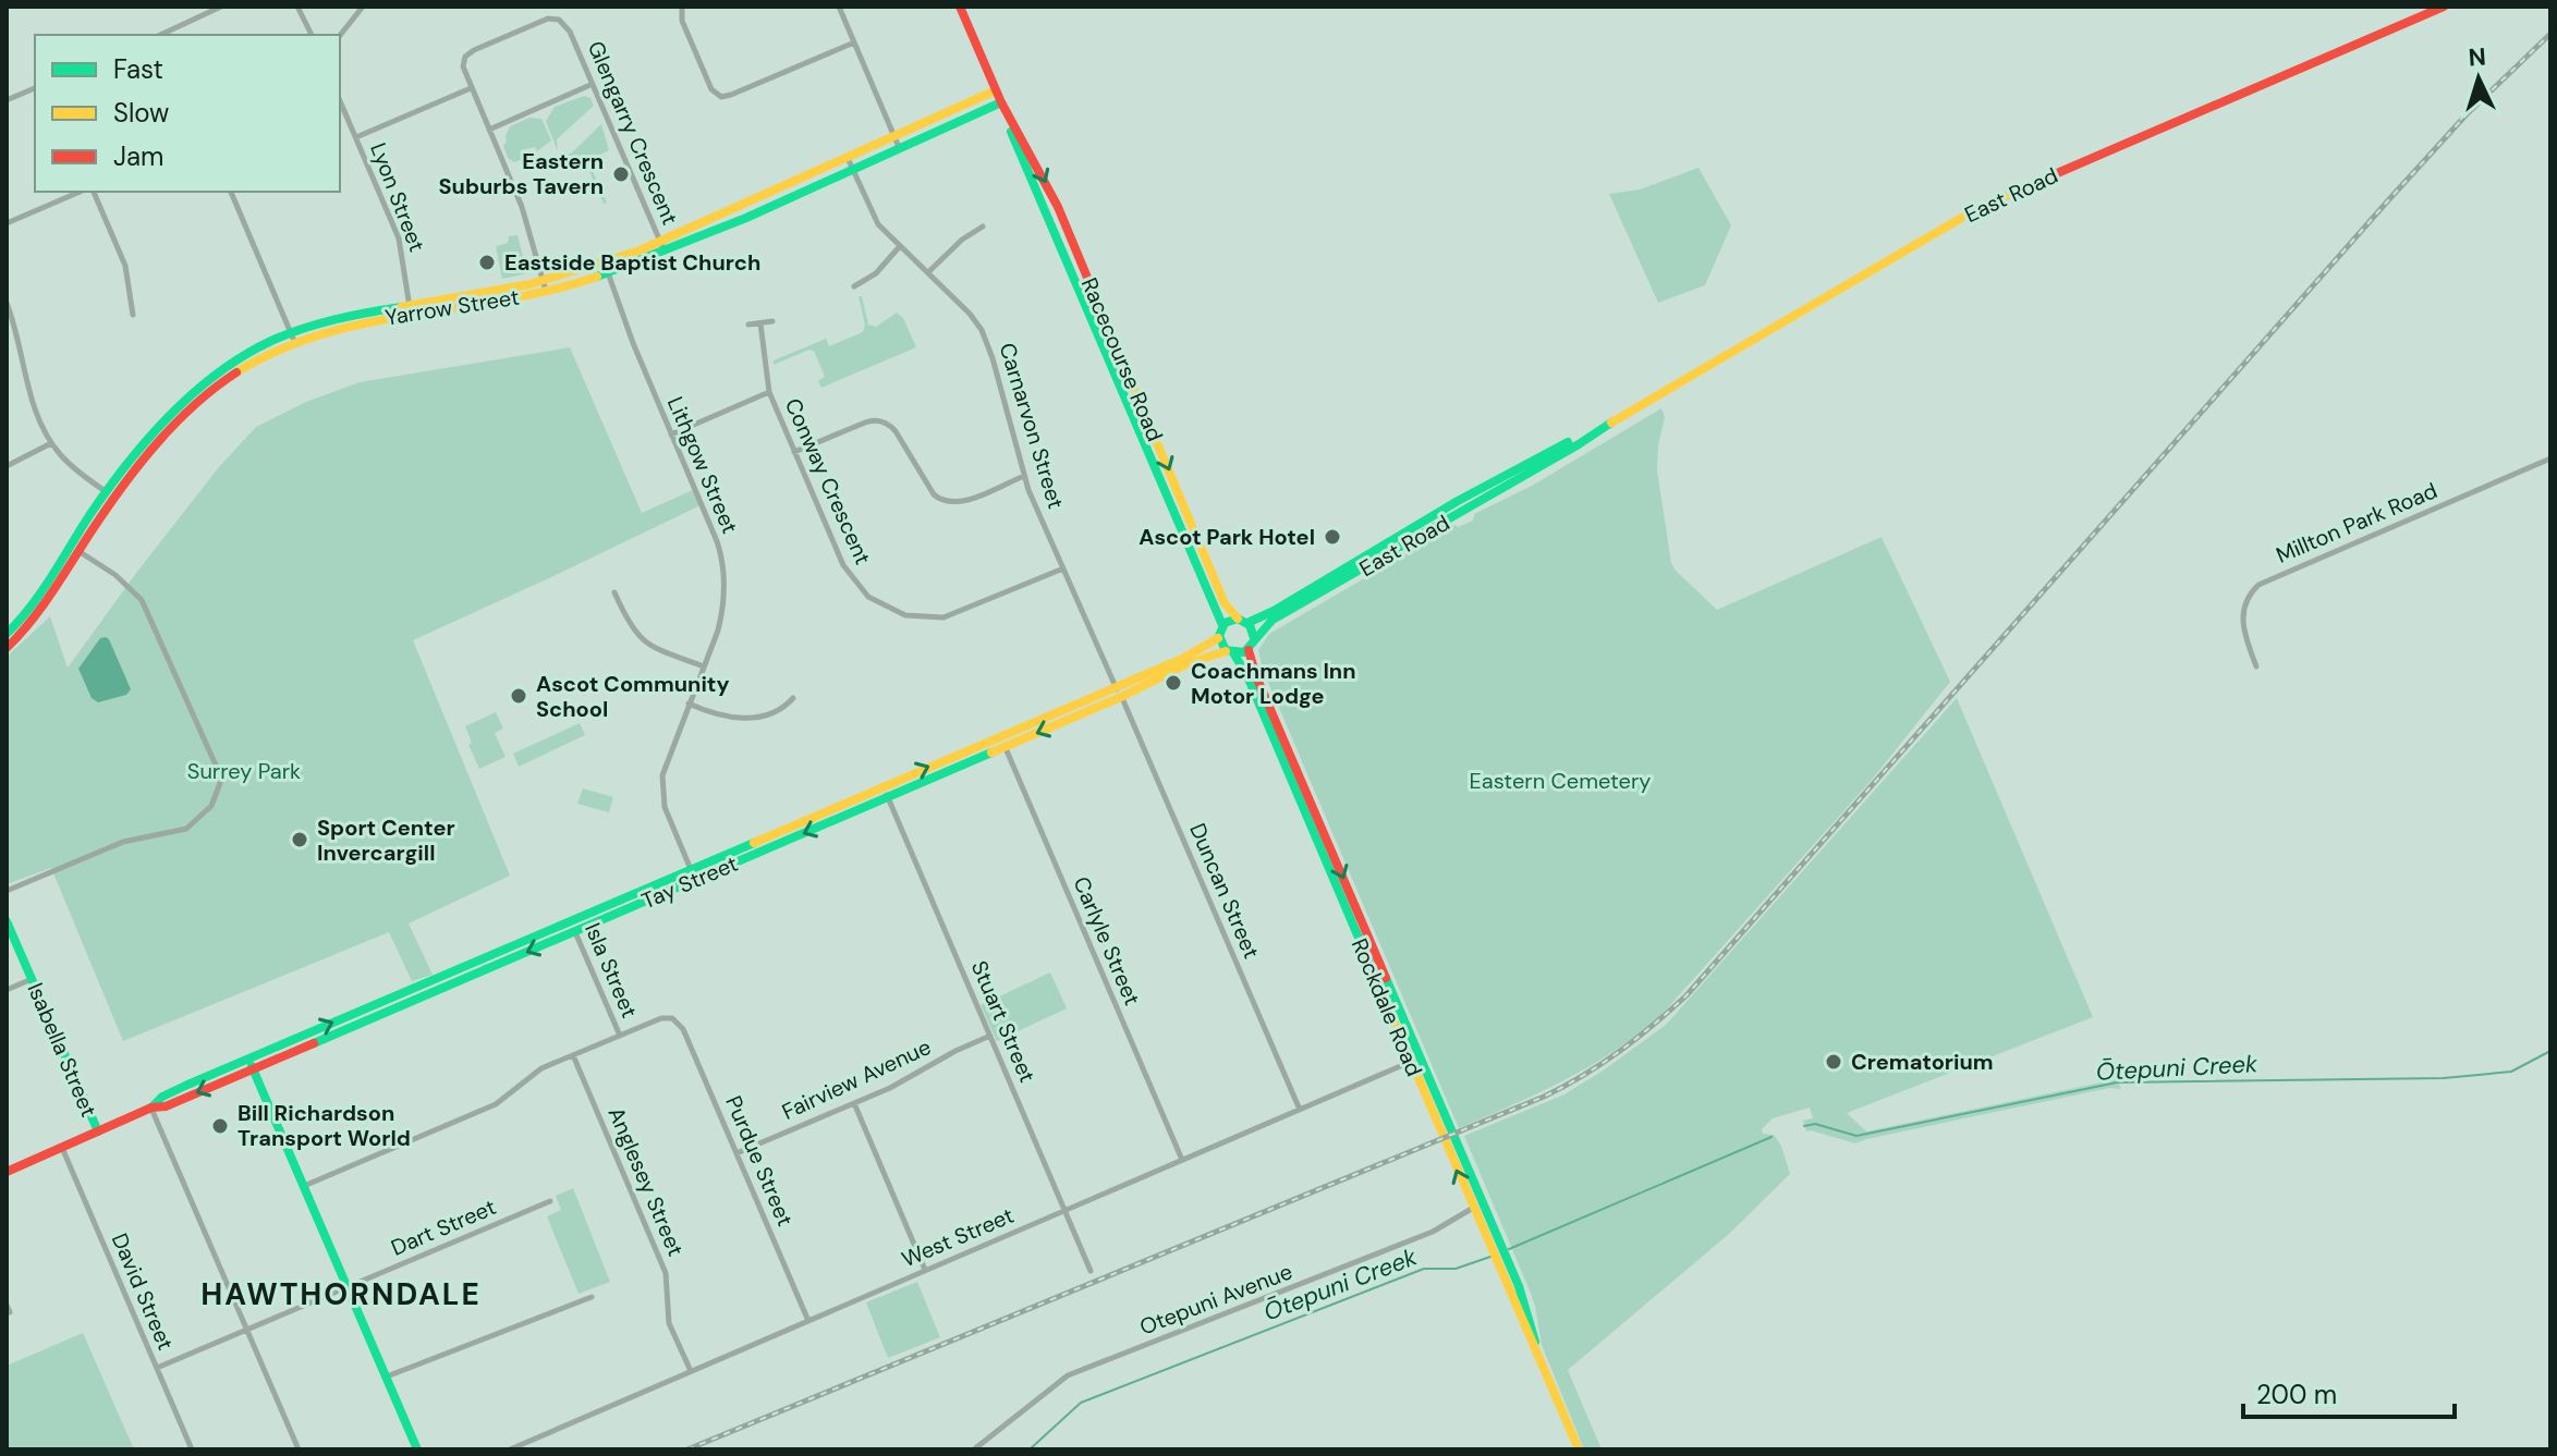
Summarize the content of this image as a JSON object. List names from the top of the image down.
{
  "streets": {
    "main road": [
      "East Road",
      "Yarrow Street",
      "Racecourse Road",
      "Tay Street",
      "Rockdale Road",
      "Isabella Street"
    ],
    "street": [
      "Glengarry Crescent",
      "Lyon Street",
      "Carnarvon Street",
      "Lithgow Street",
      "Conway Crescent",
      "Millton Park Road",
      "Duncan Street",
      "Carlyle Street",
      "Isla Street",
      "Stuart Street",
      "Fairview Avenue",
      "Purdue Street",
      "Anglesey Street",
      "Dart Street",
      "West Street",
      "David Street",
      "Otepuni Avenue"
    ]
  },
  "crossings": [
    ["Glengarry Crescent", "Yarrow Street"],
    ["East Road", "Racecourse Road"],
    ["East Road", "Tay Street"],
    ["East Road", "Rockdale Road"],
    ["Lyon Street", "Yarrow Street"],
    ["Yarrow Street", "Racecourse Road"],
    ["Yarrow Street", "Carnarvon Street"],
    ["Yarrow Street", "Lithgow Street"],
    ["Racecourse Road", "Tay Street"],
    ["Racecourse Road", "Rockdale Road"],
    ["Carnarvon Street", "Conway Crescent"],
    ["Carnarvon Street", "Tay Street"],
    ["Carnarvon Street", "Duncan Street"],
    ["Lithgow Street", "Tay Street"],
    ["Tay Street", "Duncan Street"],
    ["Tay Street", "Carlyle Street"],
    ["Tay Street", "Isla Street"],
    ["Tay Street", "Rockdale Road"],
    ["Tay Street", "Stuart Street"],
    ["Tay Street", "Isabella Street"],
    ["Tay Street", "David Street"],
    ["Duncan Street", "West Street"],
    ["Carlyle Street", "West Street"],
    ["Isla Street", "Purdue Street"],
    ["Rockdale Road", "West Street"],
    ["Rockdale Road", "Otepuni Avenue"],
    ["Stuart Street", "Fairview Avenue"],
    ["Stuart Street", "West Street"],
    ["Fairview Avenue", "Purdue Street"],
    ["Purdue Street", "West Street"],
    ["Anglesey Street", "West Street"],
    ["Dart Street", "David Street"]
  ],
  "districts": ["HAWTHORNDALE"],
  "water": ["Ōtepuni Creek"],
  "parks": ["Surrey Park", "Eastern Cemetery"],
  "places": [
    "Eastern Suburbs Tavern",
    "Eastside Baptist Church",
    "Ascot Park Hotel",
    "Coachmans Inn Motor Lodge",
    "Ascot Community School",
    "Sport Center Invercargill",
    "Crematorium",
    "Bill Richardson Transport World"
  ],
  "legend": ["Fast", "Slow", "Jam"],
  "scale_bar": "200 m",
  "north": "top"
}
